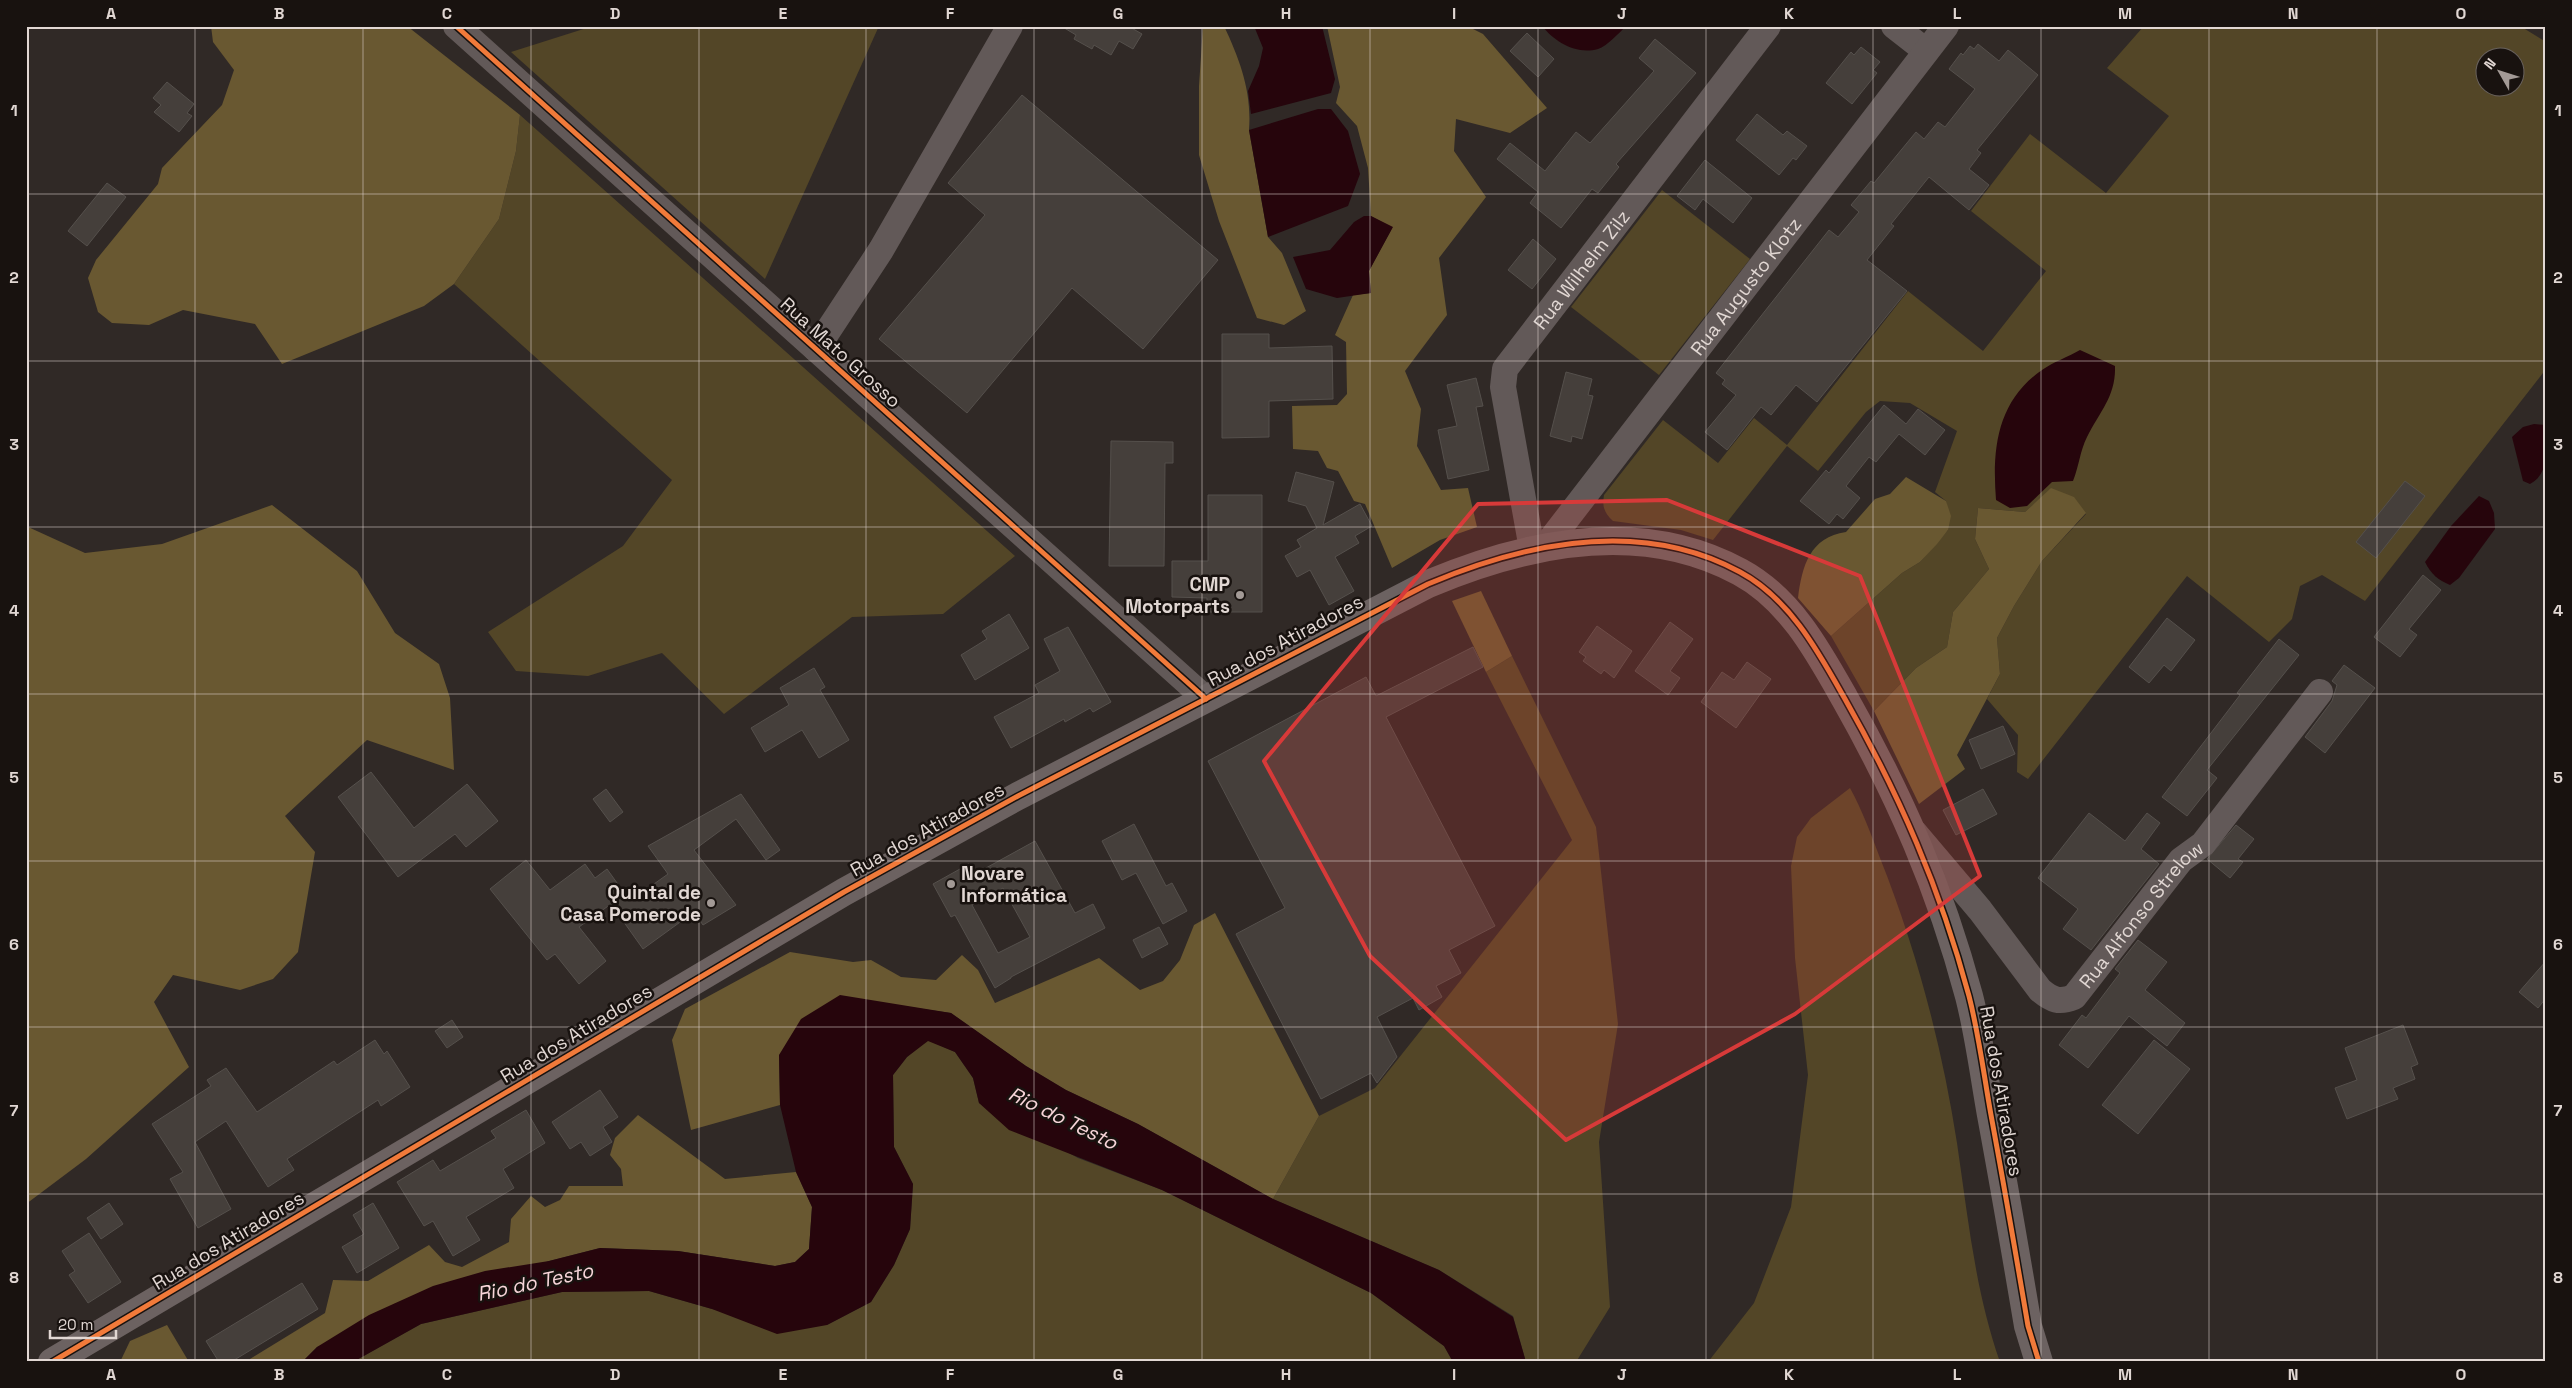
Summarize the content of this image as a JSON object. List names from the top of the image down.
{
  "streets": {
    "main road": ["Rua dos Atiradores"],
    "street": [
      "Rua Wilhelm Zilz",
      "Rua Augusto Klotz",
      "Rua Mato Grosso",
      "Rua Alfonso Strelow"
    ]
  },
  "crossings": [
    ["Rua Wilhelm Zilz", "Rua Augusto Klotz"],
    ["Rua Wilhelm Zilz", "Rua dos Atiradores"],
    ["Rua Augusto Klotz", "Rua dos Atiradores"],
    ["Rua Mato Grosso", "Rua dos Atiradores"],
    ["Rua dos Atiradores", "Rua Alfonso Strelow"]
  ],
  "water": ["Rio do Testo"],
  "places": ["CMP Motorparts", "Novare Informática", "Quintal de Casa Pomerode"],
  "scale_bar": "20 m",
  "north": "top left",
  "grid": {
    "columns": [
      "A",
      "B",
      "C",
      "D",
      "E",
      "F",
      "G",
      "H",
      "I",
      "J",
      "K",
      "L",
      "M",
      "N",
      "O"
    ],
    "rows": [
      "1",
      "2",
      "3",
      "4",
      "5",
      "6",
      "7",
      "8"
    ]
  }
}
